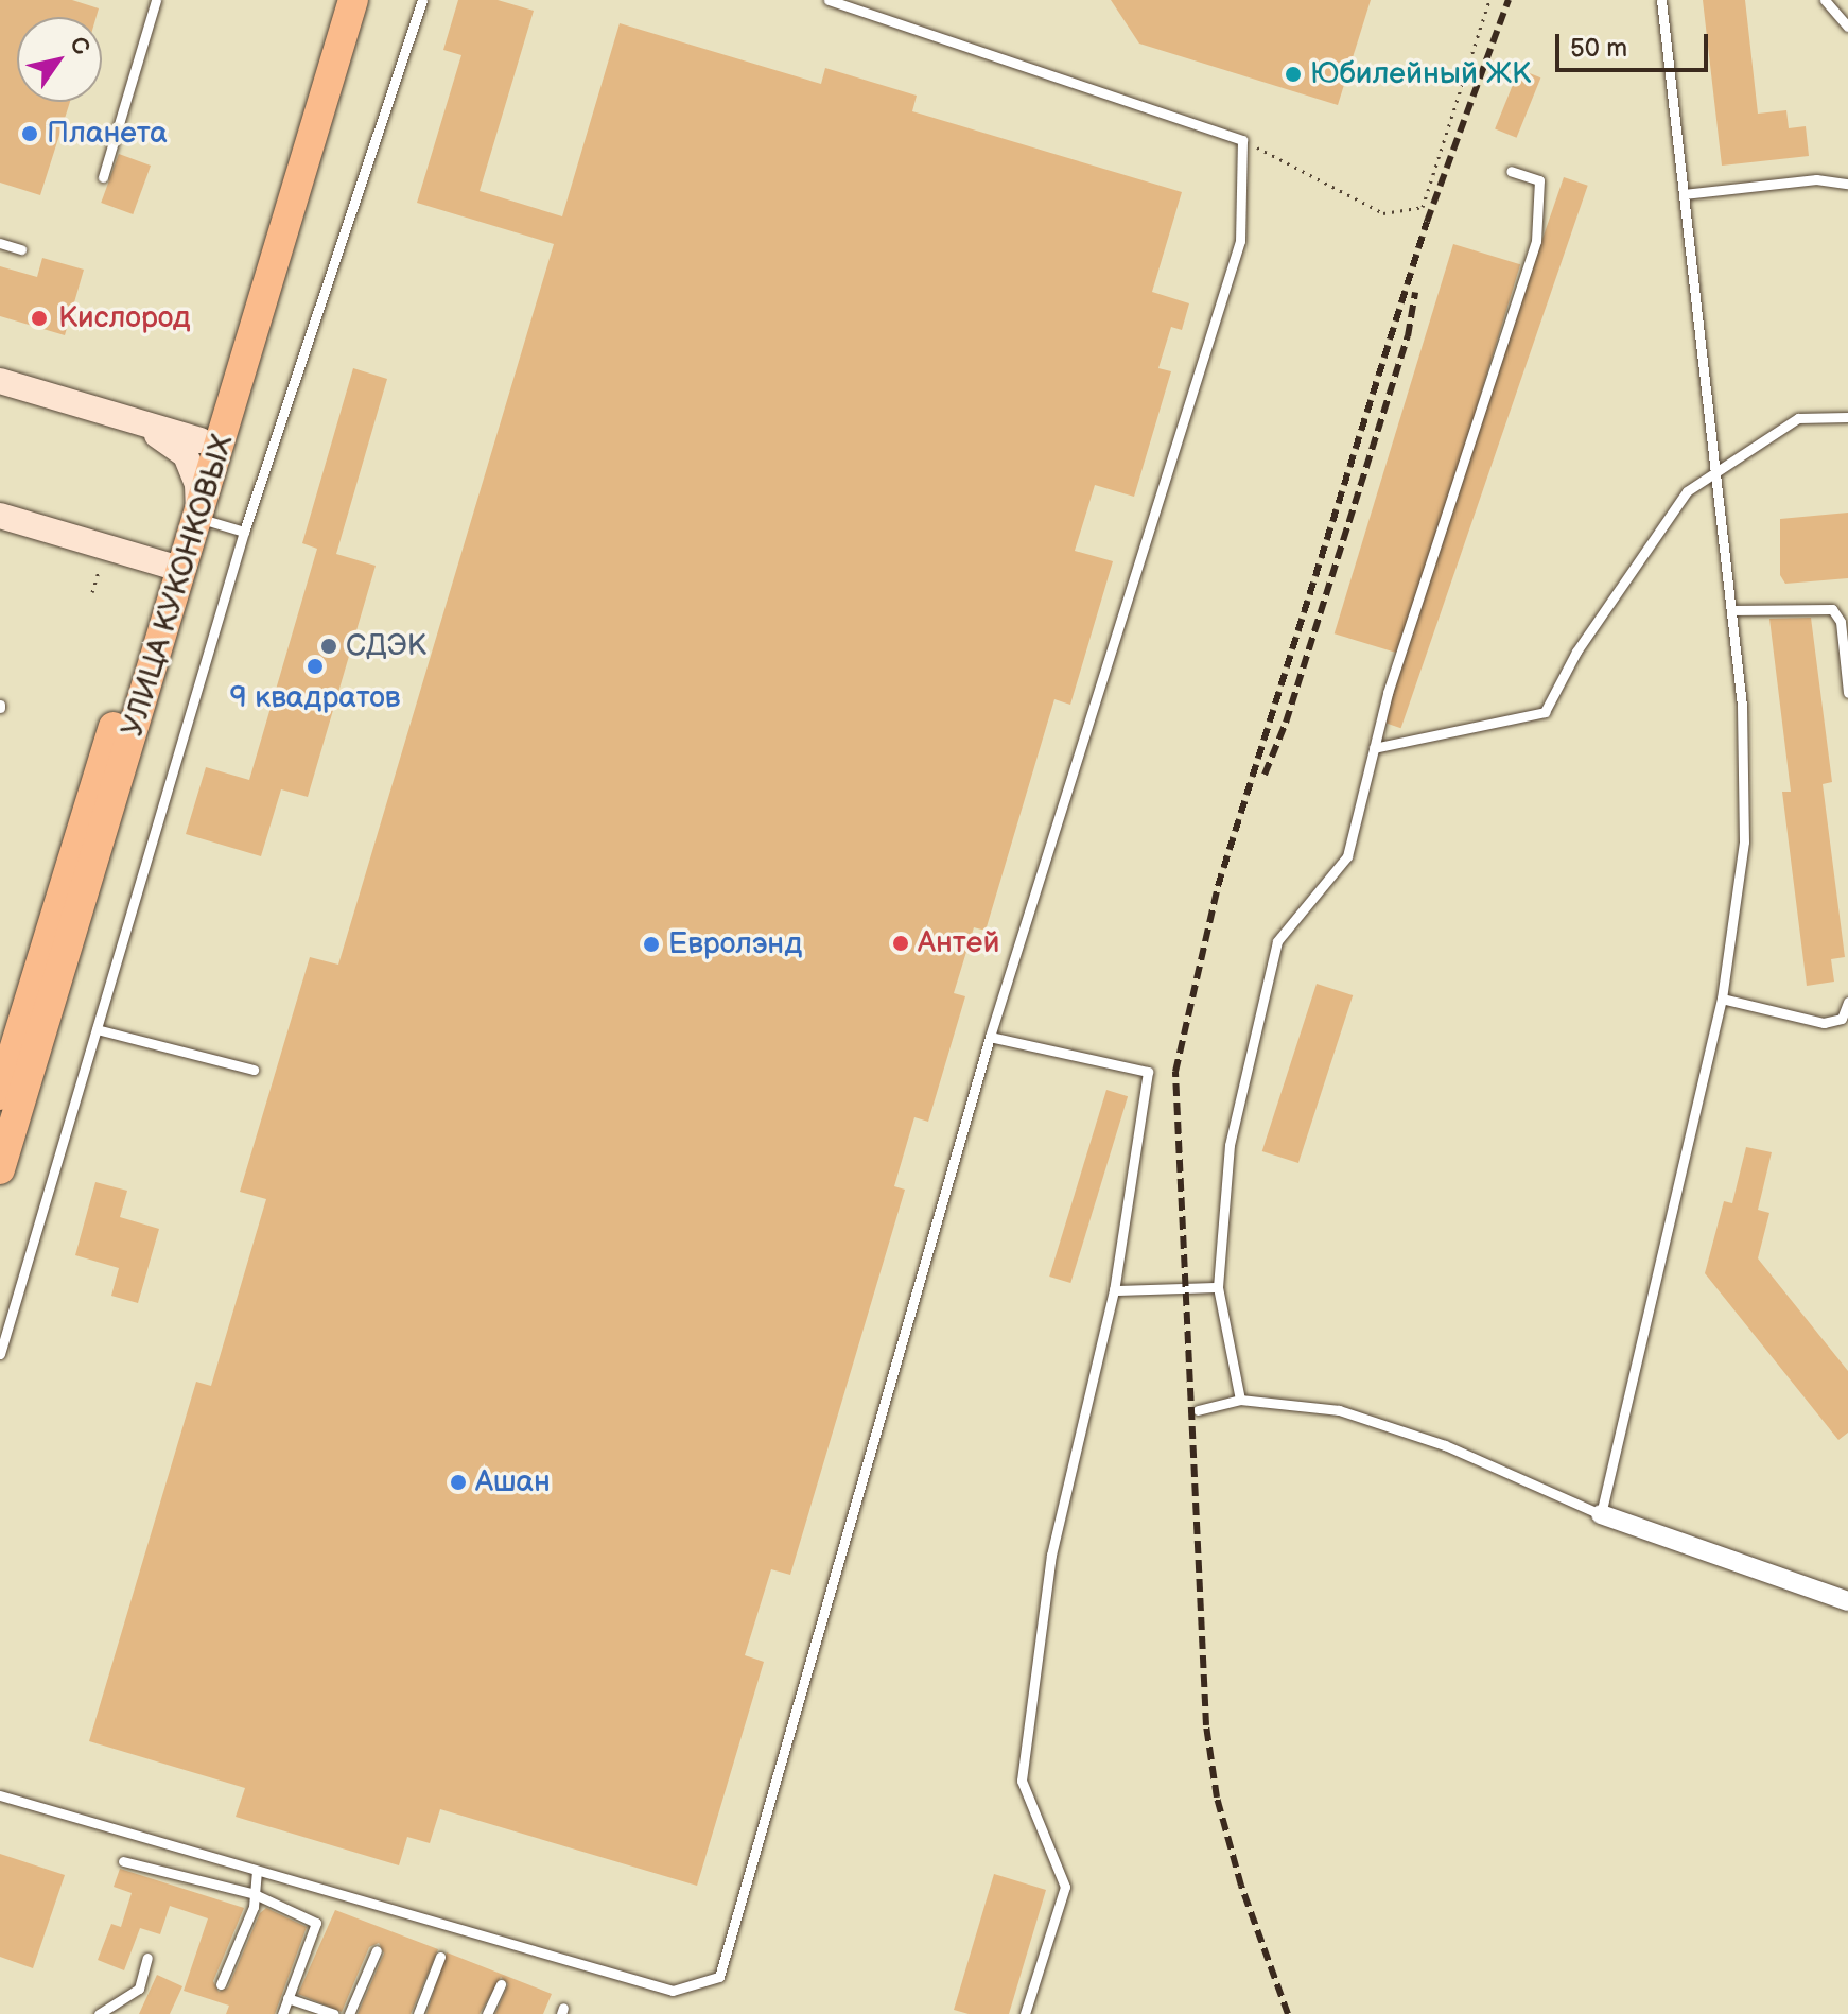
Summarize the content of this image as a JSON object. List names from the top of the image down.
{
  "streets": {
    "main road": ["УЛИЦА КУКОНКОВЫХ"]
  },
  "places": [
    "Юбилейный ЖК",
    "Планета",
    "Кислород",
    "СДЭК",
    "9 квадратов",
    "Антей",
    "Евролэнд",
    "Ашан"
  ],
  "scale_bar": "50 m",
  "north": "top right"
}
